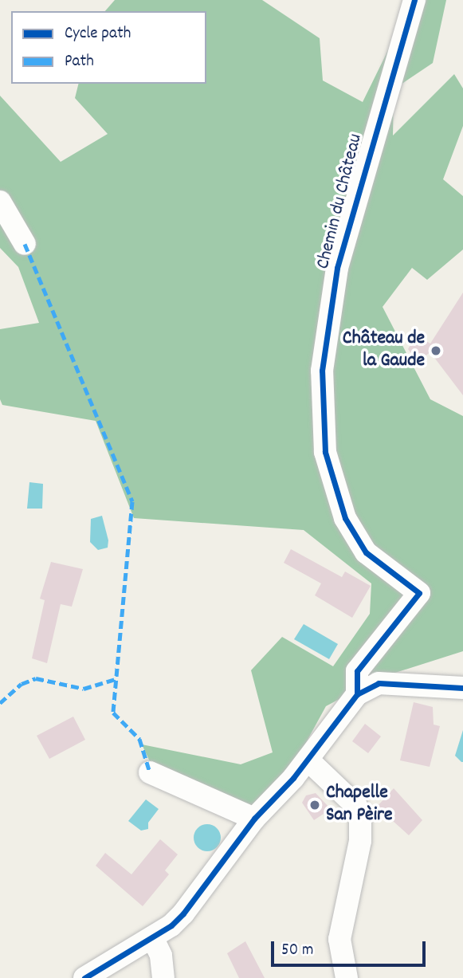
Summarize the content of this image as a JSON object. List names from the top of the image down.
{
  "streets": {
    "street": ["Chemin du Château"]
  },
  "places": ["Château de la Gaude", "Chapelle San Pèire"],
  "legend": ["Cycle path", "Path"],
  "scale_bar": "50 m"
}
